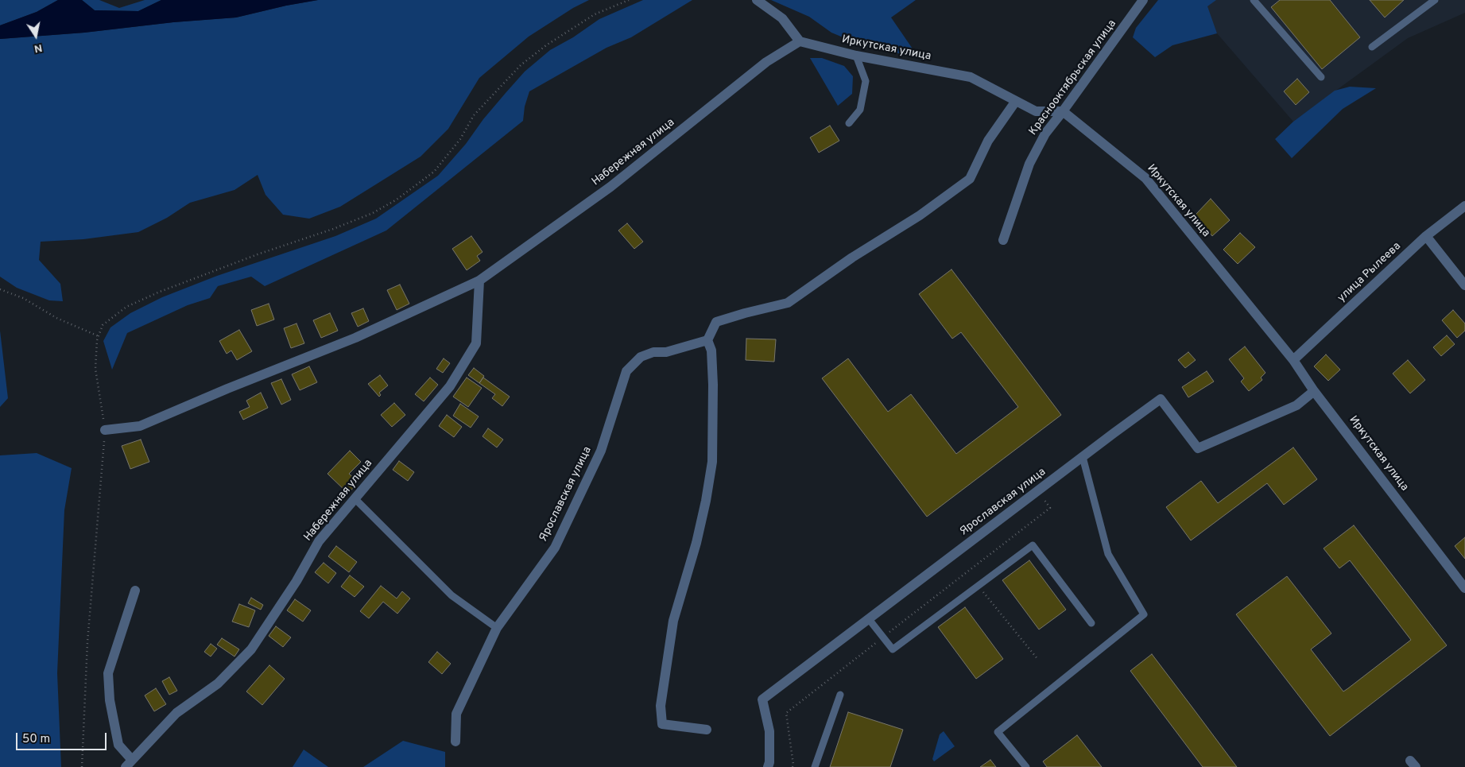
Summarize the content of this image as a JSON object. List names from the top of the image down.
{
  "streets": {
    "street": [
      "Иркутская улица",
      "Краснооктябрьская улица",
      "Набережная улица",
      "улица Рылеева",
      "Ярославская улица"
    ]
  },
  "crossings": [
    ["Иркутская улица", "Краснооктябрьская улица"],
    ["Иркутская улица", "Набережная улица"],
    ["Иркутская улица", "улица Рылеева"],
    ["Иркутская улица", "Ярославская улица"]
  ],
  "scale_bar": "50 m",
  "north": "bottom"
}
